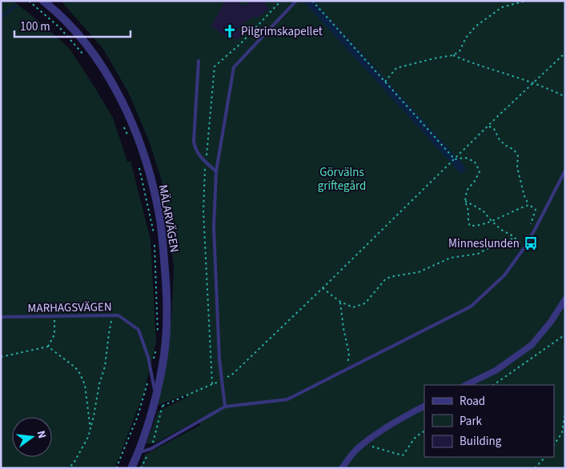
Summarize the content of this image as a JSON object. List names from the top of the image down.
{
  "streets": {
    "street": ["MÄLARVÄGEN"],
    "lane": ["MARHAGSVÄGEN"]
  },
  "crossings": [
    ["MÄLARVÄGEN", "MARHAGSVÄGEN"]
  ],
  "parks": ["Görvälns griftegård"],
  "places": {
    "church": ["Pilgrimskapellet"],
    "bus stop": ["Minneslunden"]
  },
  "legend": ["Road", "Park", "Building"],
  "scale_bar": "100 m",
  "north": "right"
}
